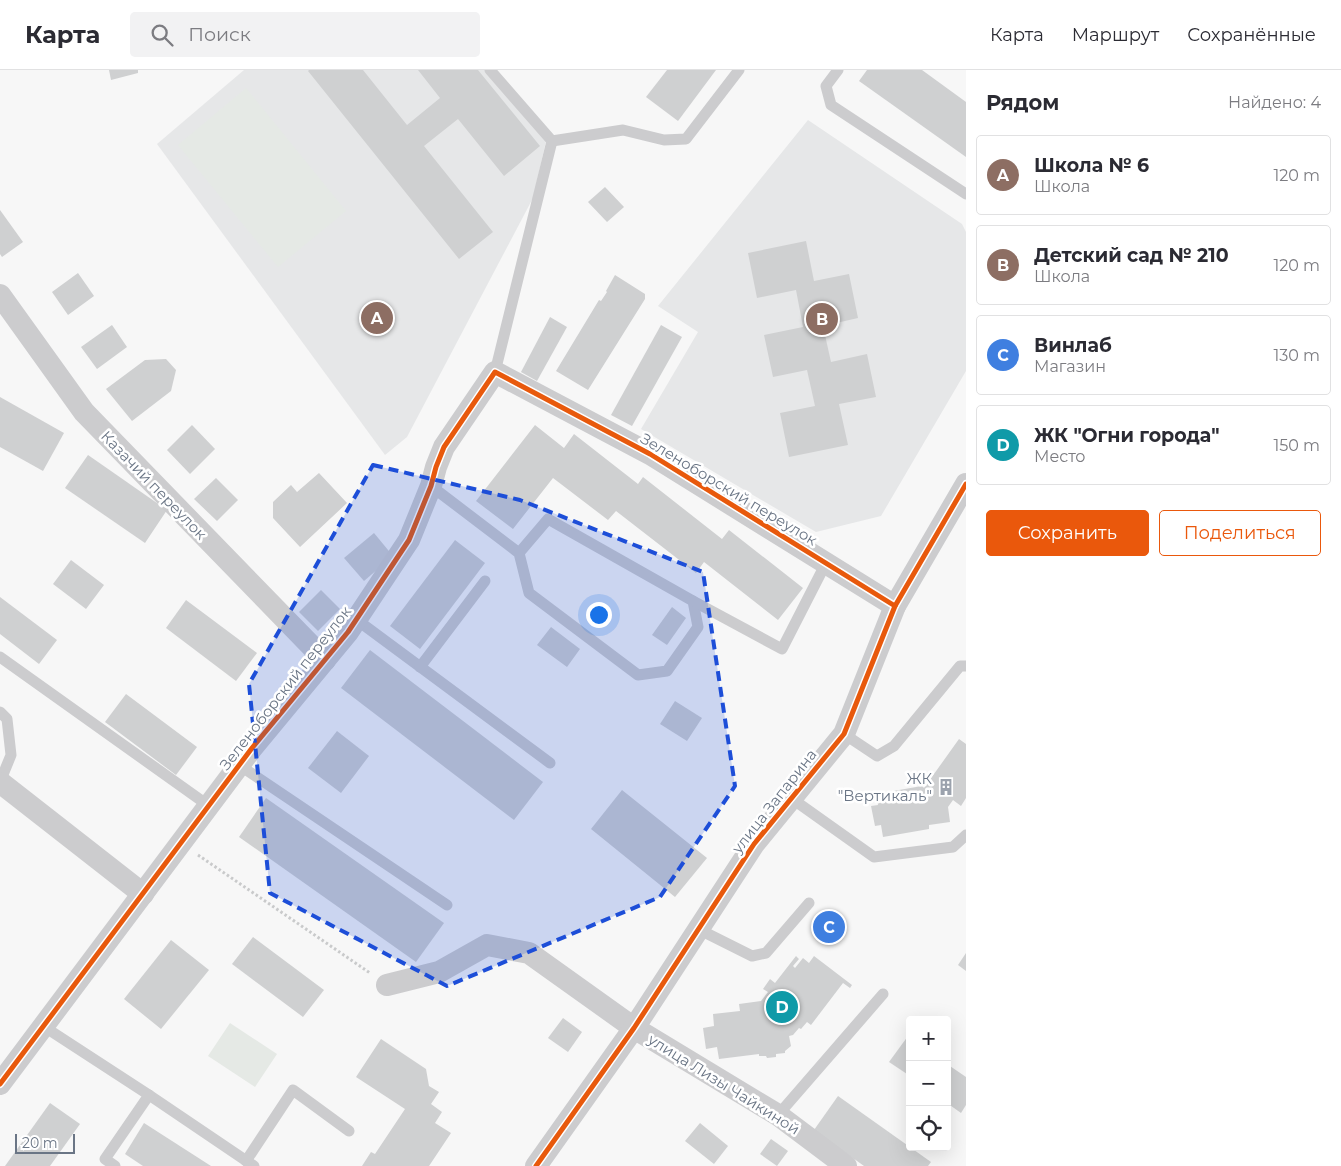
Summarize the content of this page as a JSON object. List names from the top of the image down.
{
  "streets": {
    "street": [
      "Казачий переулок",
      "Зеленоборский переулок",
      "улица Запарина",
      "улица Лизы Чайкиной"
    ]
  },
  "crossings": [
    ["Казачий переулок", "Зеленоборский переулок"],
    ["Зеленоборский переулок", "улица Запарина"],
    ["улица Запарина", "улица Лизы Чайкиной"]
  ],
  "places": {
    "building": ["ЖК \"Вертикаль\""]
  },
  "scale_bar": "20 m",
  "page": {
    "header": "Карта",
    "search": "Поиск",
    "nav": ["Карта", "Маршрут", "Сохранённые"],
    "heading": ["Рядом", "Найдено: 4"],
    "list": [
      {
        "mark": "A",
        "name": "Школа № 6",
        "note": "Школа",
        "value": "120 m"
      },
      {
        "mark": "B",
        "name": "Детский сад № 210",
        "note": "Школа",
        "value": "120 m"
      },
      {
        "mark": "C",
        "name": "Винлаб",
        "note": "Магазин",
        "value": "130 m"
      },
      {
        "mark": "D",
        "name": "ЖК \"Огни города\"",
        "note": "Место",
        "value": "150 m"
      }
    ],
    "pins": [
      "A",
      "B",
      "C",
      "D"
    ],
    "buttons": ["Сохранить", "Поделиться"],
    "map_buttons": ["+", "−"],
    "scale": "20 m"
  }
}
